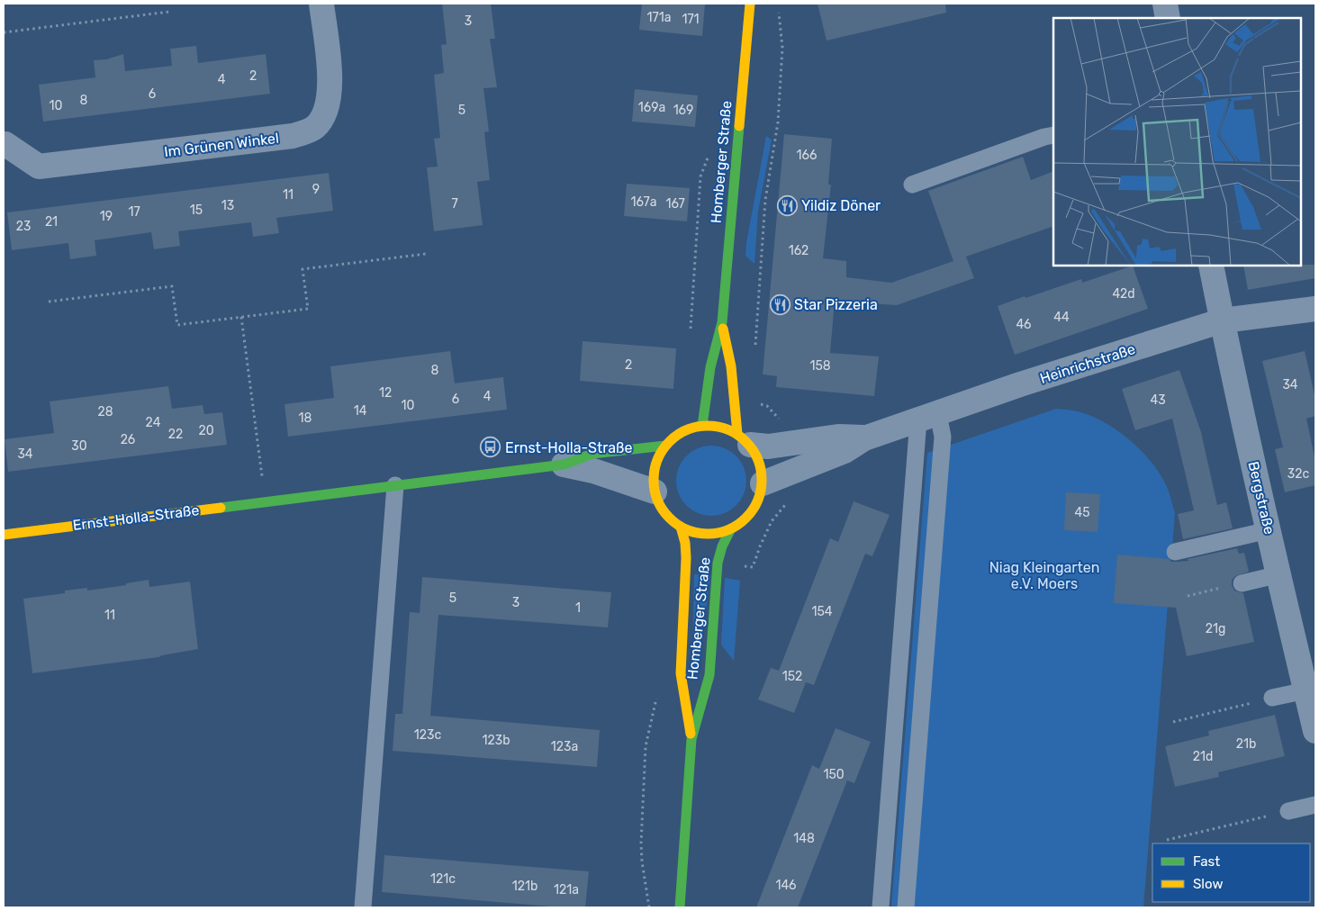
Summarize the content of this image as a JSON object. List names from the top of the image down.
{
  "streets": {
    "main road": ["Homberger Straße", "Ernst-Holla-Straße"],
    "street": ["Im Grünen Winkel", "Heinrichstraße", "Bergstraße"]
  },
  "crossings": [
    ["Homberger Straße", "Heinrichstraße"],
    ["Homberger Straße", "Ernst-Holla-Straße"],
    ["Heinrichstraße", "Bergstraße"],
    ["Heinrichstraße", "Ernst-Holla-Straße"]
  ],
  "parks": ["Niag Kleingarten e.V. Moers"],
  "places": {
    "restaurant": ["Yildiz Döner", "Star Pizzeria"],
    "bus stop": ["Ernst-Holla-Straße"]
  },
  "house_numbers": [
    "171a",
    "171",
    "3",
    "2",
    "4",
    "6",
    "8",
    "10",
    "169a",
    "5",
    "169",
    "166",
    "9",
    "11",
    "167a",
    "7",
    "167",
    "13",
    "15",
    "17",
    "19",
    "21",
    "23",
    "162",
    "42d",
    "44",
    "46",
    "2",
    "158",
    "8",
    "34",
    "12",
    "4",
    "6",
    "43",
    "10",
    "14",
    "28",
    "18",
    "24",
    "20",
    "22",
    "26",
    "30",
    "34",
    "32c",
    "45",
    "5",
    "3",
    "1",
    "154",
    "11",
    "21g",
    "152",
    "123c",
    "123b",
    "21b",
    "123a",
    "21d",
    "150",
    "148",
    "121c",
    "146",
    "121b",
    "121a"
  ],
  "legend": ["Fast", "Slow"]
}
